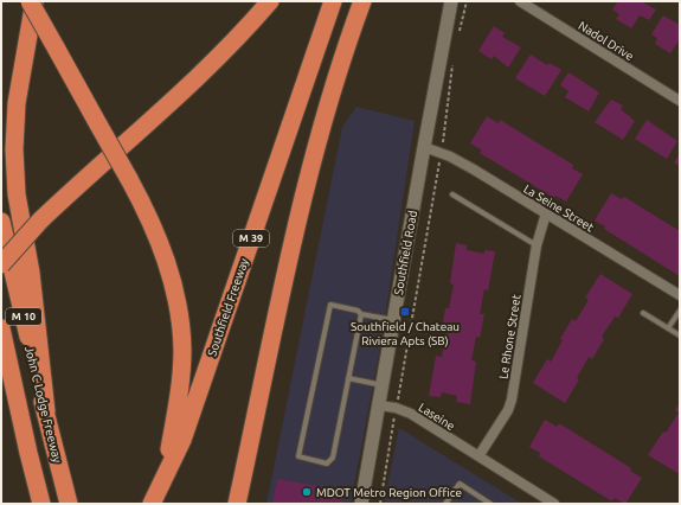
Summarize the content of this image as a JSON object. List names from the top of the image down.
{
  "streets": {
    "highway": [
      "M 39",
      "Southfield Freeway",
      "M 10",
      "John C Lodge Freeway"
    ],
    "main road": ["Southfield Road"],
    "street": [
      "Nadol Drive",
      "La Seine Street",
      "Le Rhone Street",
      "Laseine"
    ]
  },
  "crossings": [
    ["La Seine Street", "Southfield Road"],
    ["La Seine Street", "Le Rhone Street"],
    ["Southfield Road", "Laseine"],
    ["Le Rhone Street", "Laseine"]
  ],
  "places": {
    "transit": ["Southfield / Chateau Riviera Apts (SB)"],
    "other": ["MDOT Metro Region Office"]
  }
}
